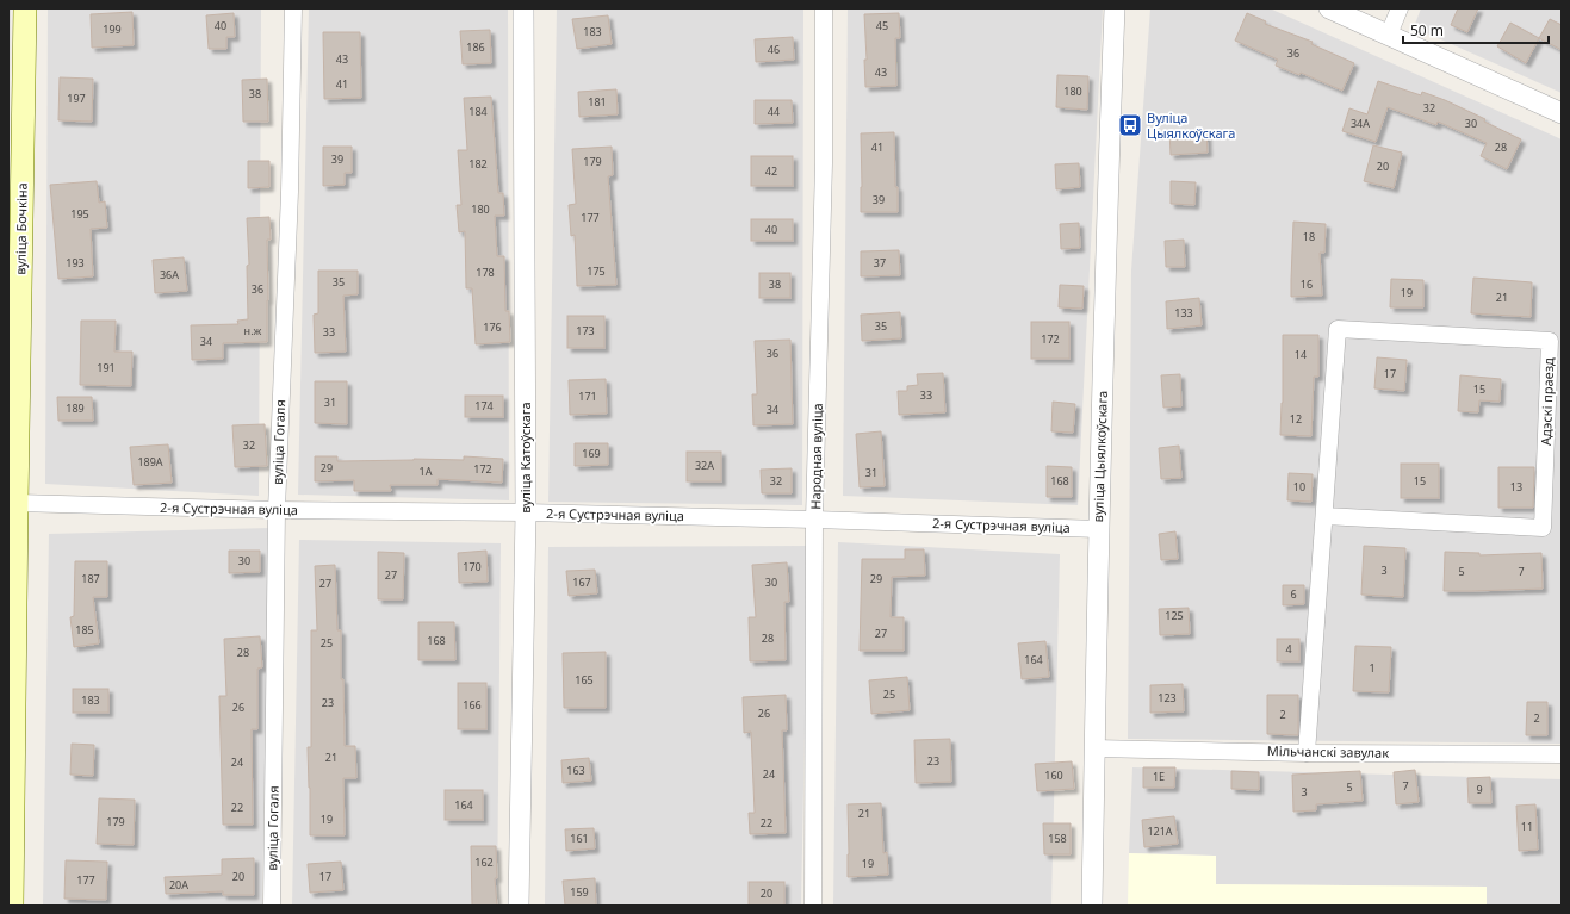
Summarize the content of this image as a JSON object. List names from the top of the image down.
{
  "streets": {
    "main road": ["вуліца Бочкіна"],
    "street": [
      "Адэскі праезд",
      "вуліца Гогаля",
      "Народная вуліца",
      "вуліца Цыялкоўскага",
      "вуліца Катоўскага",
      "2-я Сустрэчная вуліца",
      "Мільчанскі завулак"
    ]
  },
  "crossings": [
    ["вуліца Бочкіна", "2-я Сустрэчная вуліца"],
    ["Адэскі праезд", "Мільчанскі завулак"],
    ["вуліца Гогаля", "2-я Сустрэчная вуліца"],
    ["Народная вуліца", "2-я Сустрэчная вуліца"],
    ["вуліца Цыялкоўскага", "2-я Сустрэчная вуліца"],
    ["вуліца Цыялкоўскага", "Мільчанскі завулак"],
    ["вуліца Катоўскага", "2-я Сустрэчная вуліца"]
  ],
  "places": {
    "bus stop": ["Вуліца Цыялкоўскага"]
  },
  "house_numbers": [
    "40",
    "45",
    "199",
    "183",
    "186",
    "46",
    "36",
    "43",
    "43",
    "41",
    "180",
    "38",
    "197",
    "181",
    "32",
    "184",
    "44",
    "34А",
    "30",
    "41",
    "28",
    "39",
    "179",
    "182",
    "20",
    "42",
    "39",
    "180",
    "195",
    "177",
    "40",
    "18",
    "193",
    "37",
    "175",
    "178",
    "36А",
    "35",
    "38",
    "16",
    "36",
    "19",
    "21",
    "133",
    "35",
    "176",
    "н.ж",
    "173",
    "33",
    "172",
    "34",
    "36",
    "14",
    "191",
    "17",
    "15",
    "33",
    "171",
    "31",
    "174",
    "189",
    "34",
    "12",
    "32",
    "169",
    "189А",
    "32А",
    "29",
    "172",
    "1А",
    "31",
    "32",
    "168",
    "15",
    "10",
    "13",
    "30",
    "170",
    "3",
    "5",
    "7",
    "27",
    "187",
    "29",
    "167",
    "30",
    "27",
    "6",
    "125",
    "185",
    "27",
    "28",
    "168",
    "25",
    "4",
    "28",
    "164",
    "1",
    "165",
    "25",
    "123",
    "183",
    "23",
    "166",
    "26",
    "26",
    "2",
    "2",
    "21",
    "23",
    "24",
    "163",
    "24",
    "160",
    "1Е",
    "7",
    "5",
    "9",
    "3",
    "164",
    "22",
    "21",
    "19",
    "179",
    "22",
    "11",
    "121А",
    "161",
    "158",
    "162",
    "19",
    "20",
    "17",
    "177",
    "20А",
    "159",
    "20"
  ],
  "scale_bar": "50 m"
}
